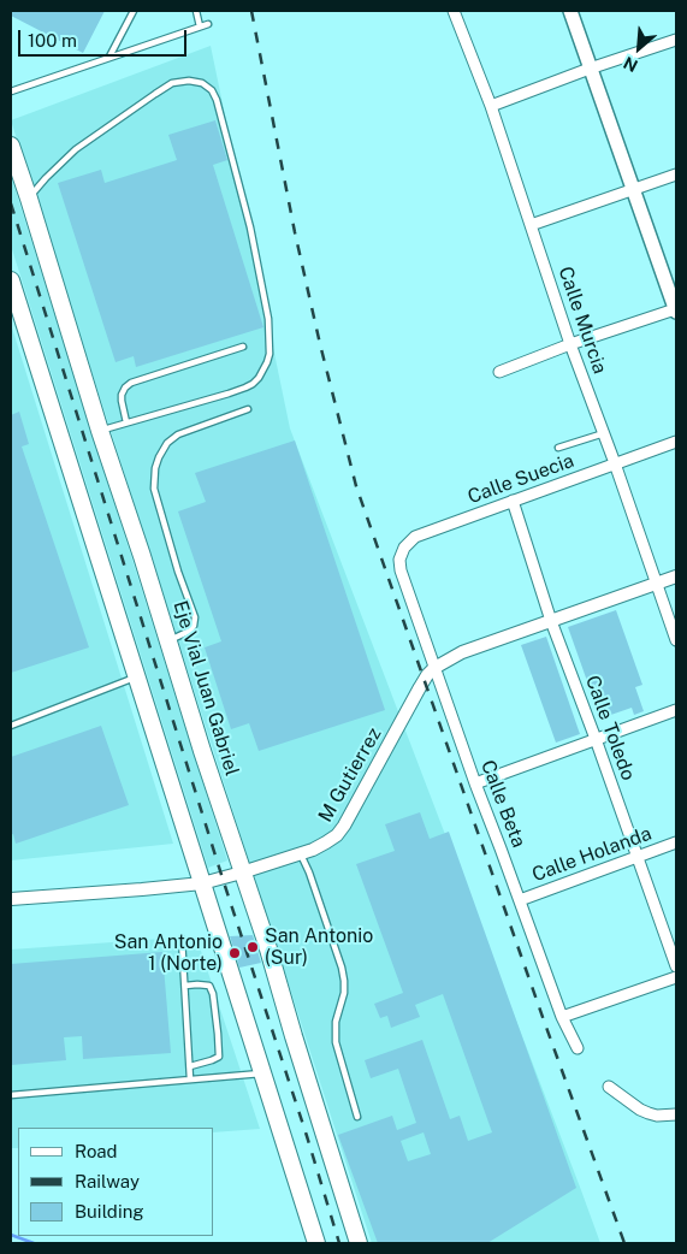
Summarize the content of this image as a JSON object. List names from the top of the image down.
{
  "streets": {
    "main road": ["Eje Vial Juan Gabriel"],
    "street": [
      "Calle Murcia",
      "Calle Suecia",
      "Calle Toledo",
      "M Gutierrez",
      "Calle Beta",
      "Calle Holanda"
    ]
  },
  "crossings": [
    ["Calle Murcia", "Calle Suecia"],
    ["Calle Murcia", "M Gutierrez"],
    ["Calle Suecia", "Calle Toledo"],
    ["Calle Suecia", "Calle Beta"],
    ["Eje Vial Juan Gabriel", "M Gutierrez"],
    ["Calle Toledo", "M Gutierrez"],
    ["Calle Toledo", "Calle Holanda"],
    ["M Gutierrez", "Calle Beta"],
    ["Calle Beta", "Calle Holanda"]
  ],
  "places": ["San Antonio (Sur)", "San Antonio 1 (Norte)"],
  "legend": ["Road", "Railway", "Building"],
  "scale_bar": "100 m",
  "north": "bottom left"
}
